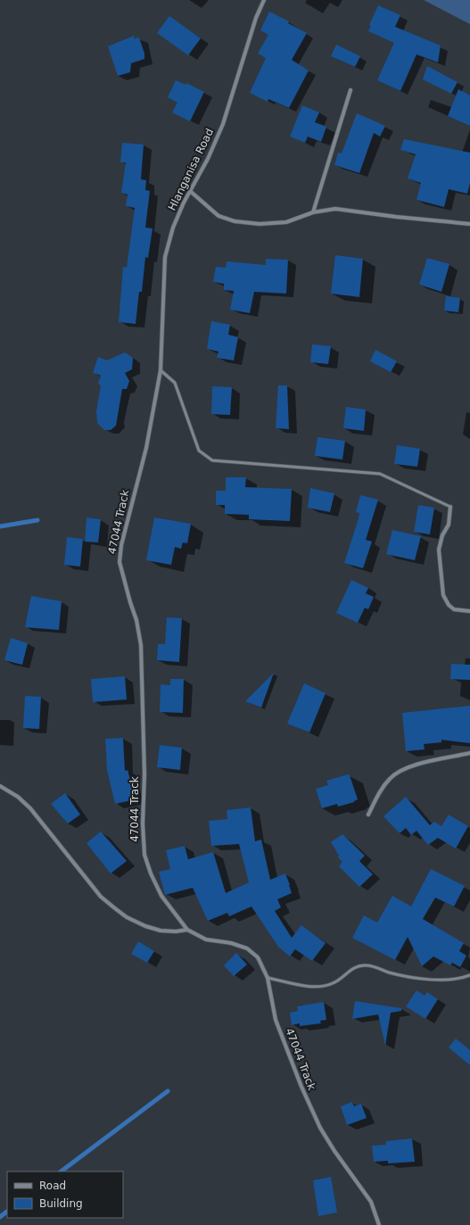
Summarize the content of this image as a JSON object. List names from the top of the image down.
{
  "streets": {
    "street": ["Hlanganisa Road", "47044 Track"]
  },
  "crossings": [
    ["Hlanganisa Road", "47044 Track"]
  ],
  "legend": ["Road", "Building"]
}
